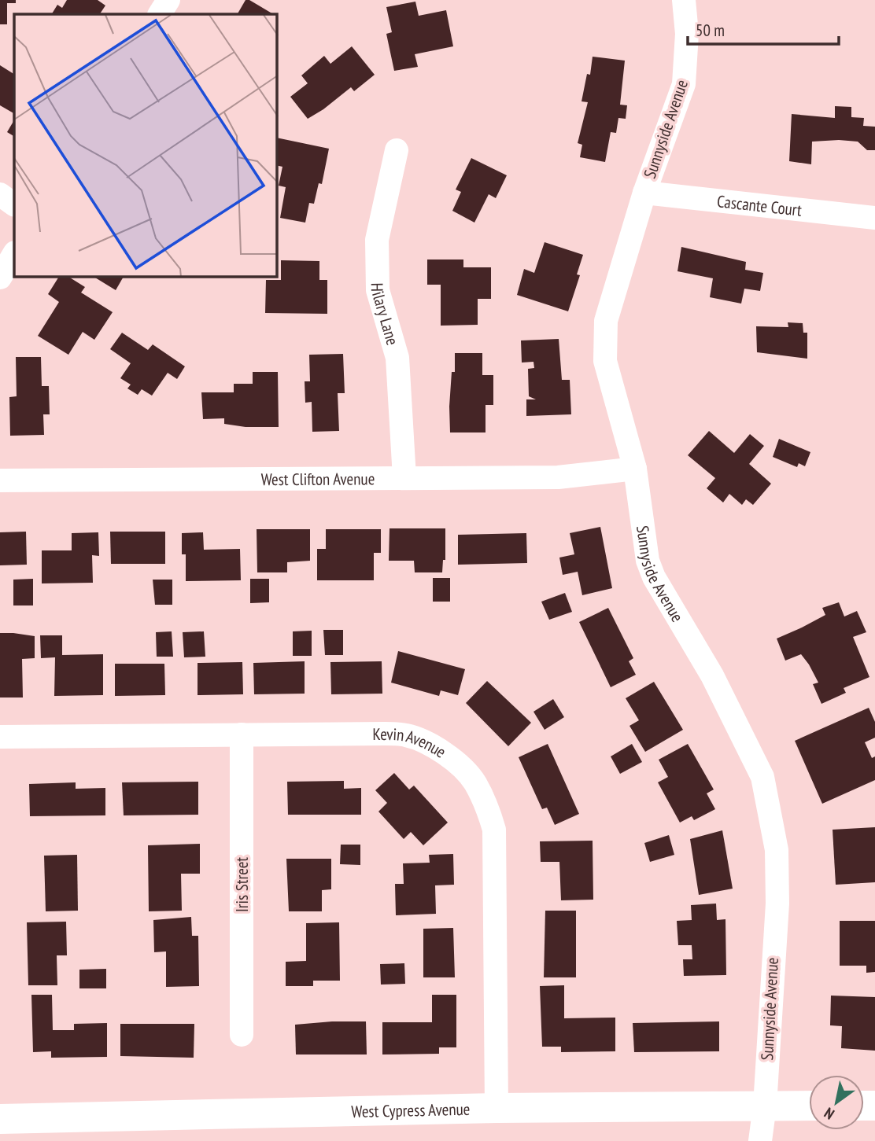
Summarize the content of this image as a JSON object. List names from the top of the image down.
{
  "streets": {
    "main road": ["West Cypress Avenue"],
    "street": [
      "Sunnyside Avenue",
      "Cascante Court",
      "Hilary Lane",
      "West Clifton Avenue",
      "Kevin Avenue",
      "Iris Street"
    ]
  },
  "crossings": [
    ["Sunnyside Avenue", "Cascante Court"],
    ["Sunnyside Avenue", "West Clifton Avenue"],
    ["Sunnyside Avenue", "West Cypress Avenue"],
    ["Hilary Lane", "West Clifton Avenue"],
    ["Kevin Avenue", "Iris Street"],
    ["Kevin Avenue", "West Cypress Avenue"]
  ],
  "scale_bar": "50 m",
  "north": "bottom left"
}
